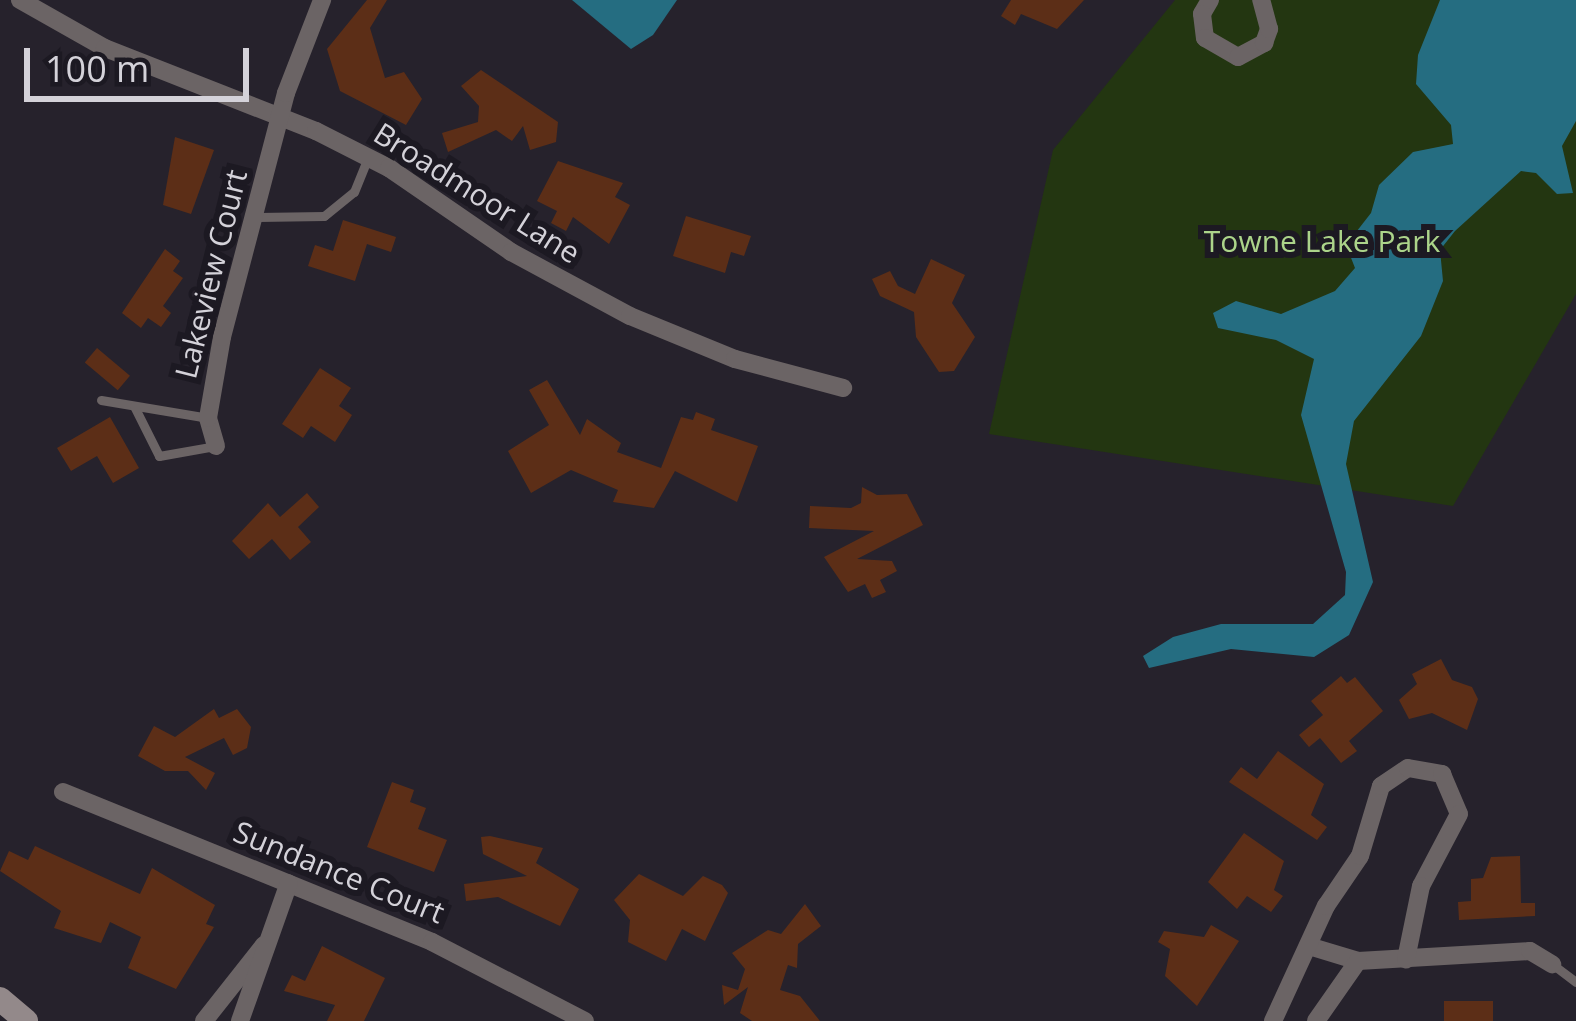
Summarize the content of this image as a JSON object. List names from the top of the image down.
{
  "streets": {
    "street": ["Broadmoor Lane", "Lakeview Court", "Sundance Court"]
  },
  "crossings": [
    ["Broadmoor Lane", "Lakeview Court"]
  ],
  "parks": ["Towne Lake Park"],
  "scale_bar": "100 m"
}
